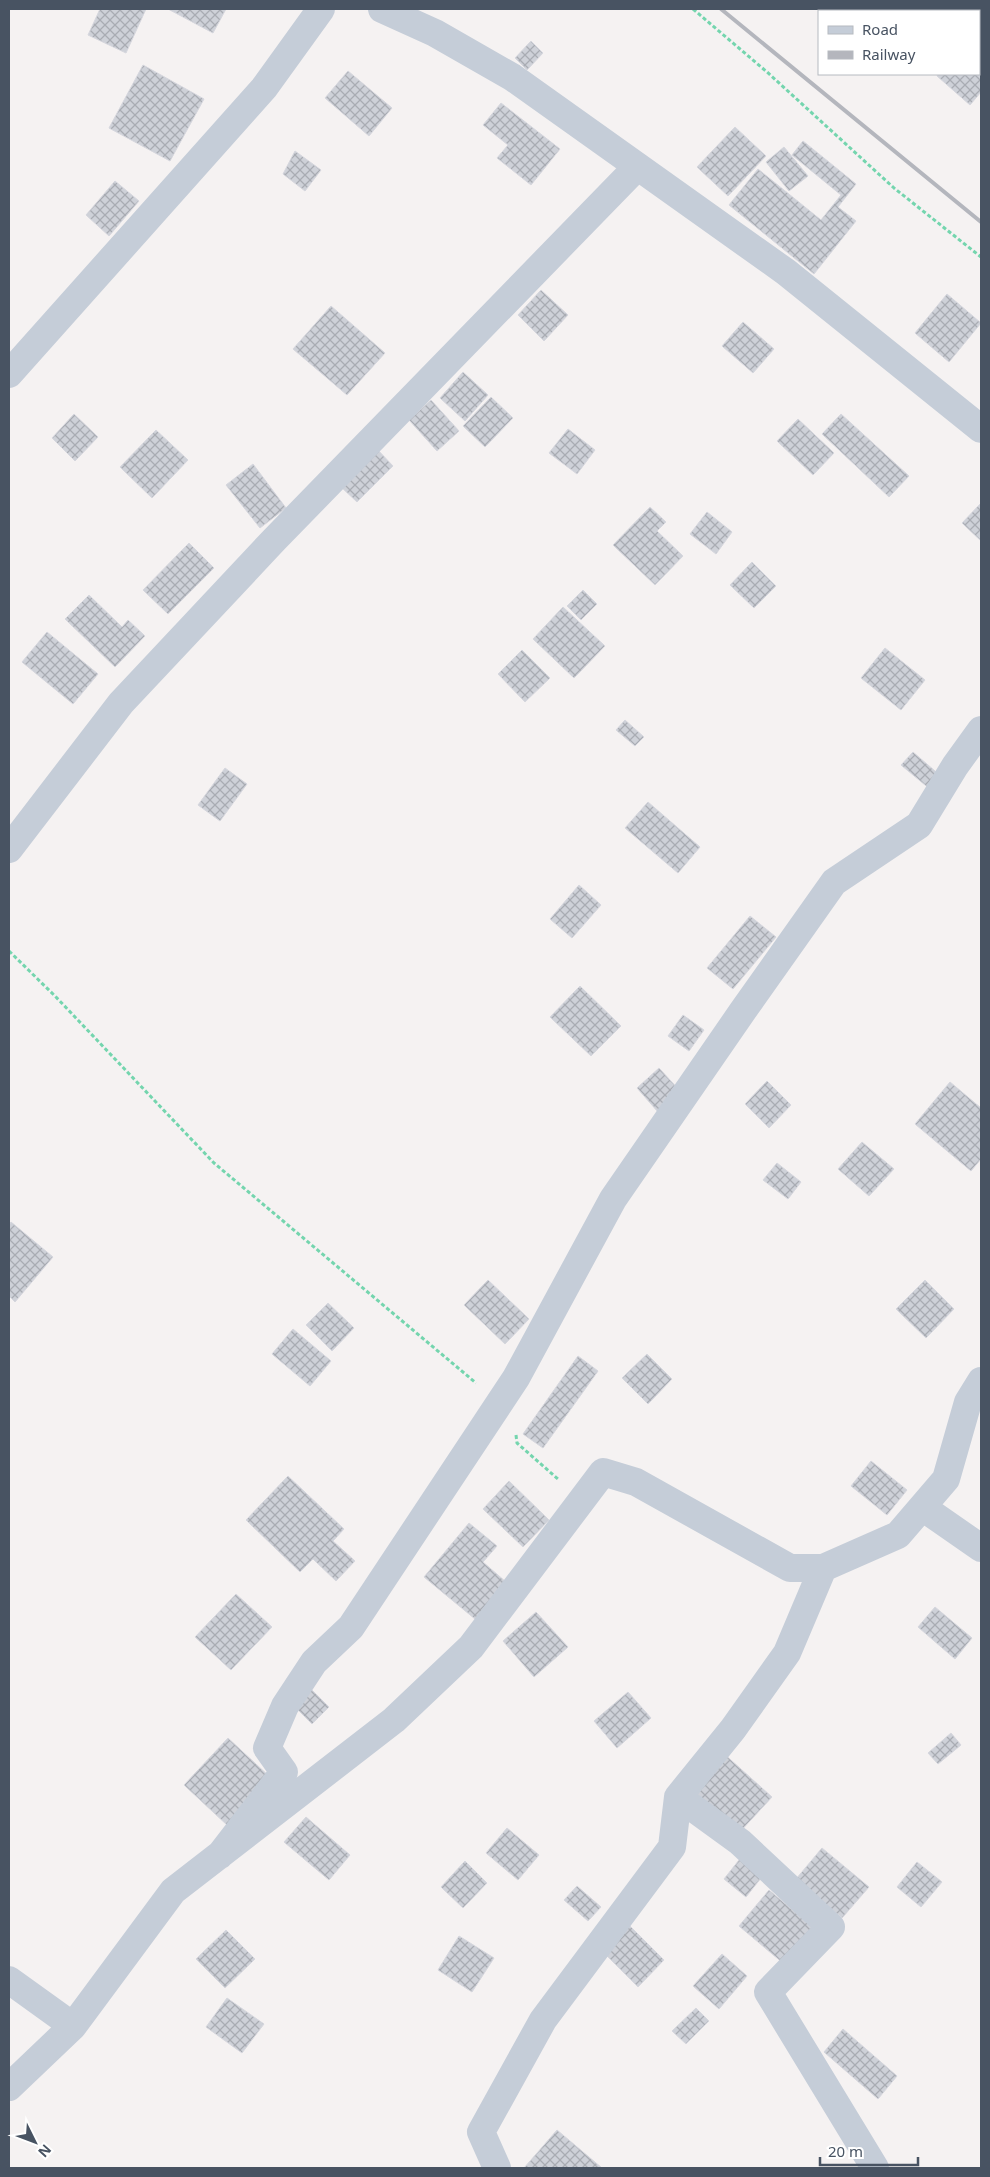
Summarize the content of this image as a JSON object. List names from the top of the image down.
{
  "legend": ["Road", "Railway"],
  "scale_bar": "20 m",
  "north": "bottom right"
}
